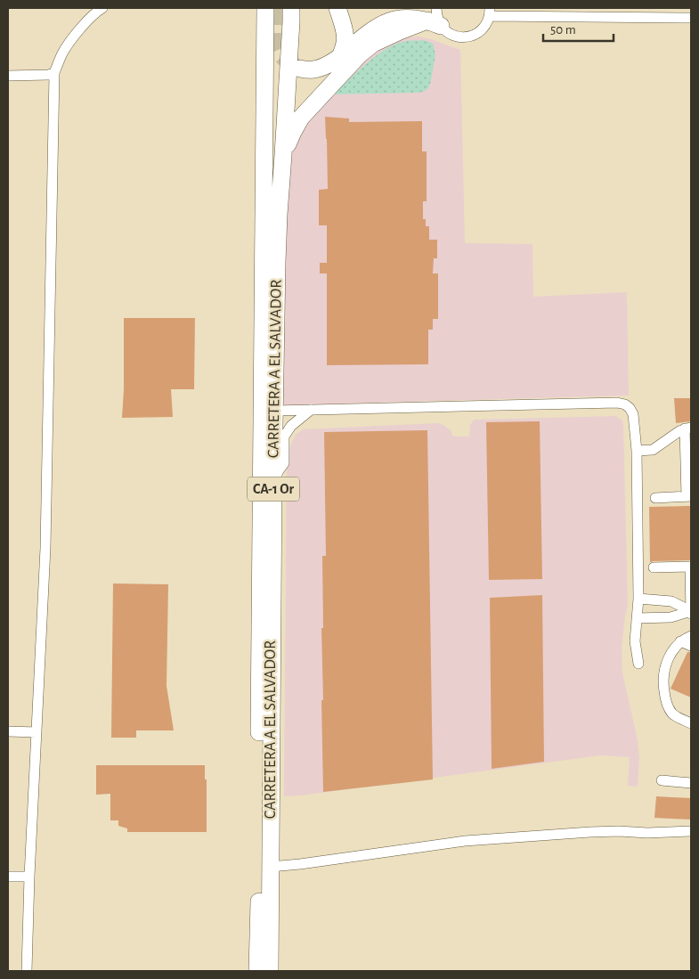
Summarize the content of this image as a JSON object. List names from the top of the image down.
{
  "streets": {
    "highway": ["CARRETERA A EL SALVADOR", "CA-1 Or"]
  },
  "scale_bar": "50 m"
}
